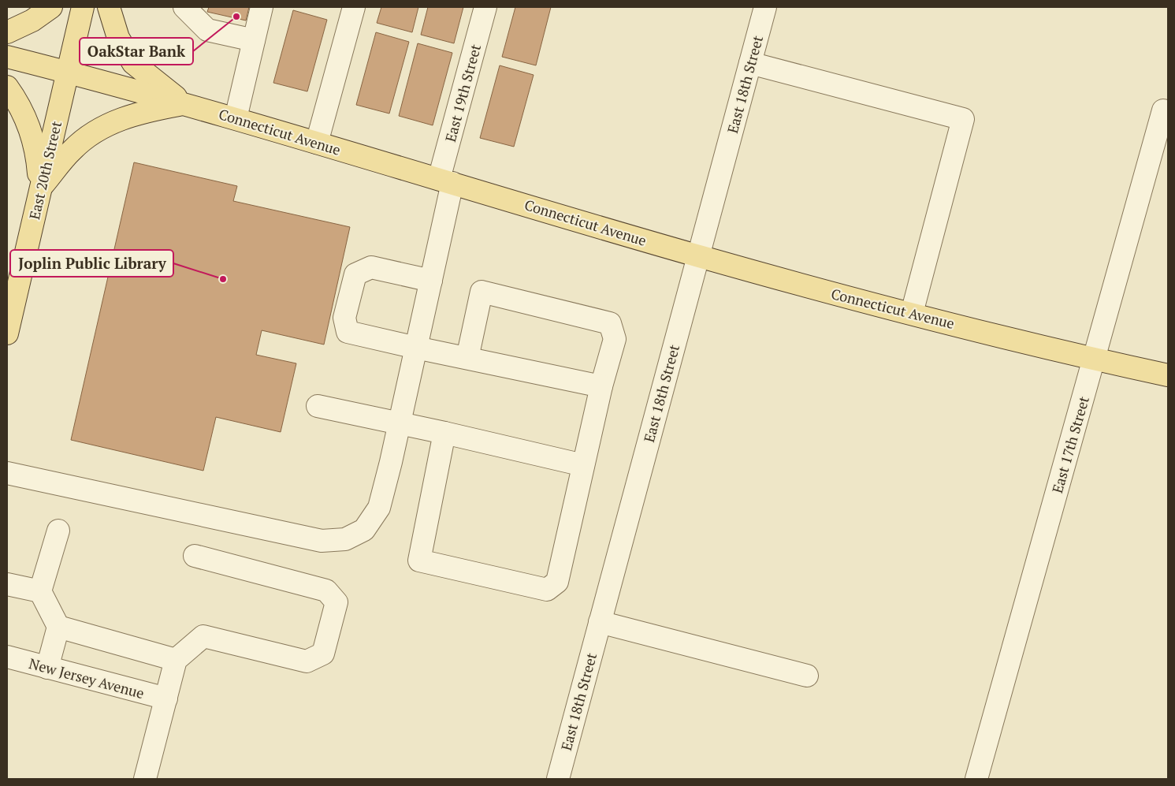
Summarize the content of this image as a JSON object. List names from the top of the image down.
{
  "streets": {
    "main road": ["Connecticut Avenue", "East 20th Street"],
    "street": [
      "East 18th Street",
      "East 19th Street",
      "East 17th Street",
      "New Jersey Avenue"
    ]
  },
  "crossings": [
    ["East 18th Street", "Connecticut Avenue"],
    ["East 19th Street", "Connecticut Avenue"],
    ["Connecticut Avenue", "East 20th Street"],
    ["Connecticut Avenue", "East 17th Street"]
  ],
  "places": ["OakStar Bank", "Joplin Public Library"]
}
